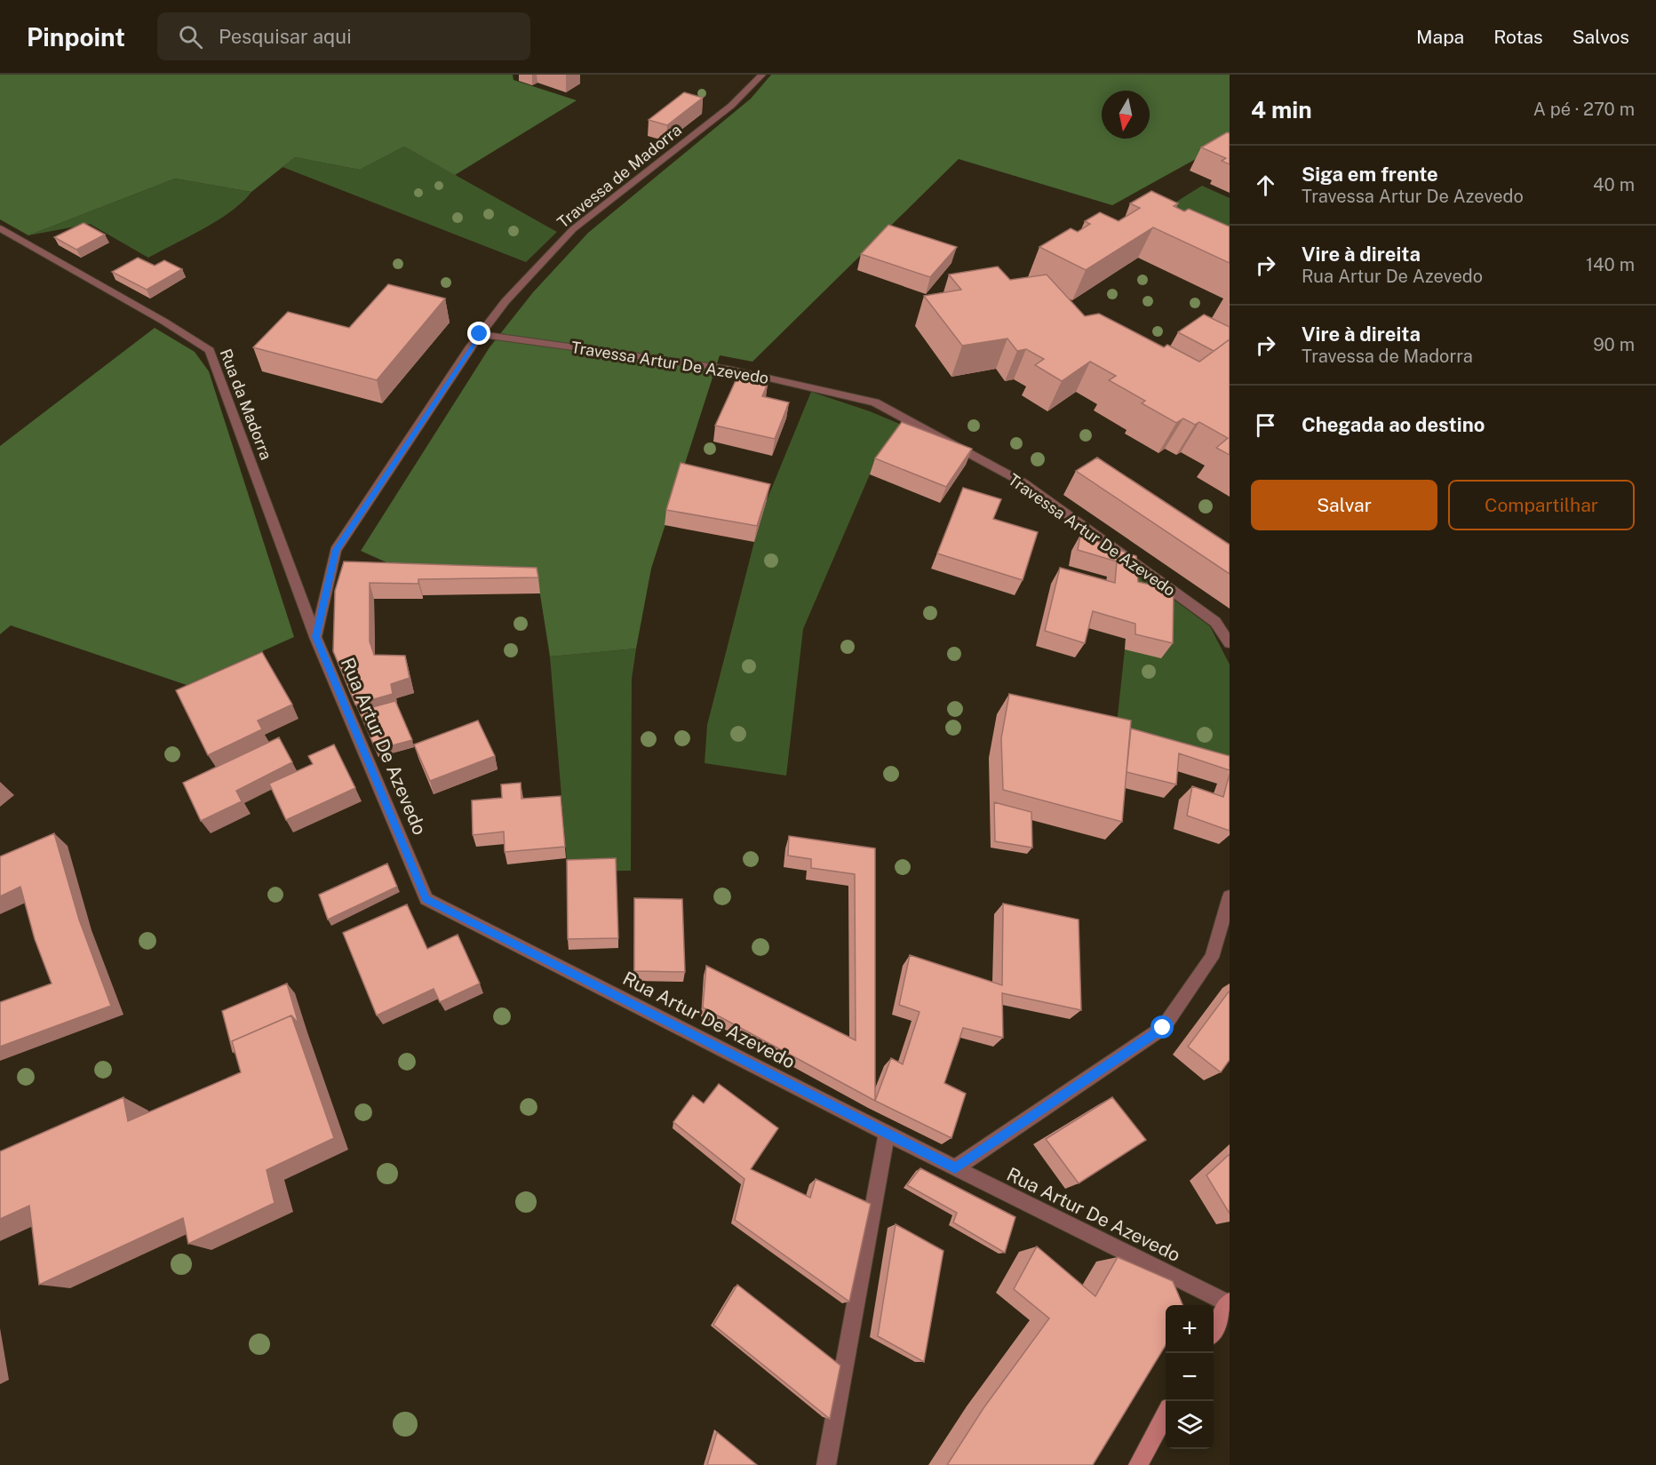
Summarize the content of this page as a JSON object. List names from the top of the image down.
{
  "streets": {
    "street": [
      "Travessa de Madorra",
      "Travessa Artur De Azevedo",
      "Rua da Madorra",
      "Rua Artur De Azevedo"
    ]
  },
  "crossings": [
    ["Travessa de Madorra", "Travessa Artur De Azevedo"],
    ["Travessa de Madorra", "Rua da Madorra"],
    ["Travessa de Madorra", "Rua Artur De Azevedo"],
    ["Rua da Madorra", "Rua Artur De Azevedo"]
  ],
  "north": "bottom",
  "page": {
    "header": "Pinpoint",
    "search": "Pesquisar aqui",
    "nav": ["Mapa", "Rotas", "Salvos"],
    "heading": ["4 min", "A pé · 270 m"],
    "list": [
      ["Siga em frente", "Travessa Artur De Azevedo", "40 m"],
      ["Vire à direita", "Rua Artur De Azevedo", "140 m"],
      ["Vire à direita", "Travessa de Madorra", "90 m"],
      "Chegada ao destino"
    ],
    "buttons": ["Salvar", "Compartilhar"],
    "map_buttons": ["+", "−"]
  }
}
